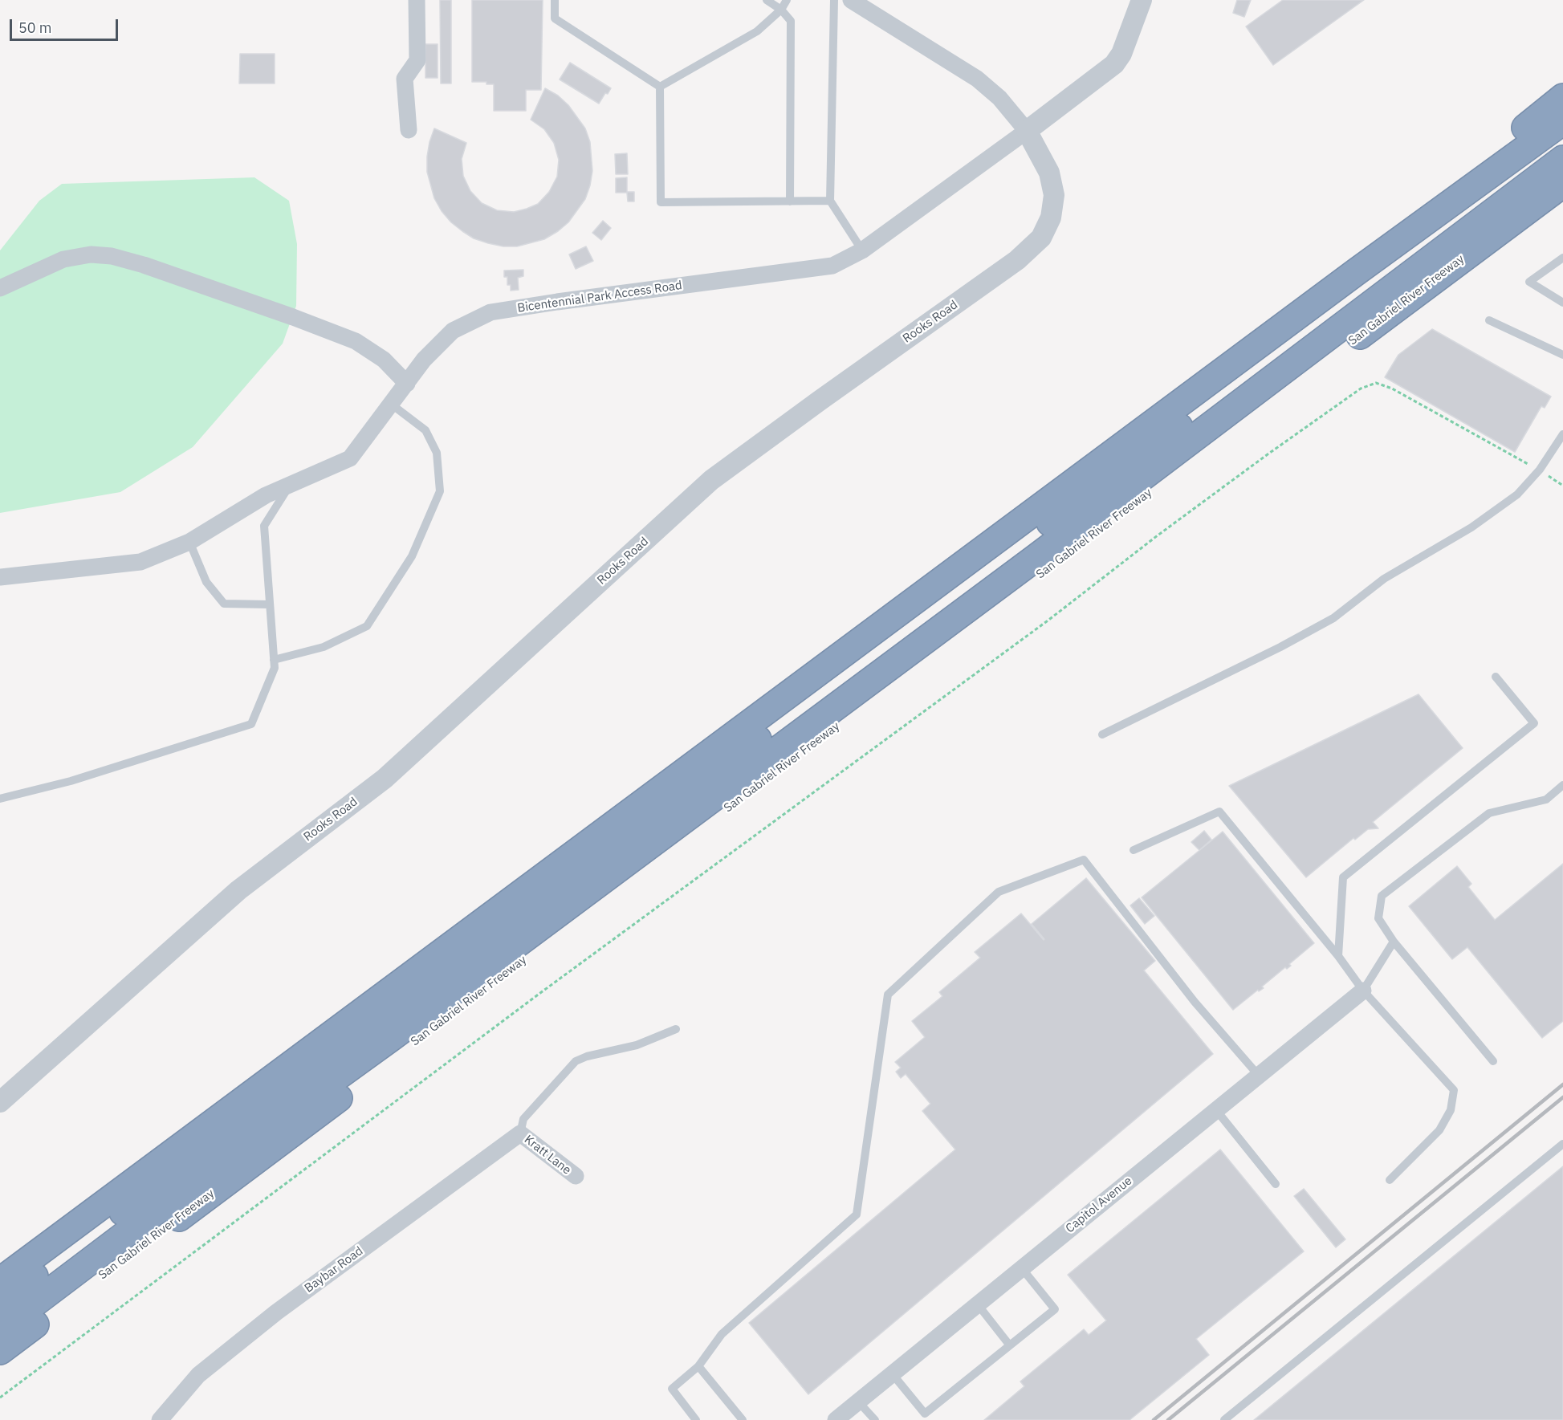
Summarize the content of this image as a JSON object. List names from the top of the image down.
{
  "streets": {
    "highway": ["San Gabriel River Freeway"],
    "street": [
      "Bicentennial Park Access Road",
      "Rooks Road",
      "Kratt Lane",
      "Capitol Avenue",
      "Baybar Road"
    ]
  },
  "crossings": [
    ["Bicentennial Park Access Road", "Rooks Road"],
    ["Kratt Lane", "Baybar Road"]
  ],
  "scale_bar": "50 m"
}
